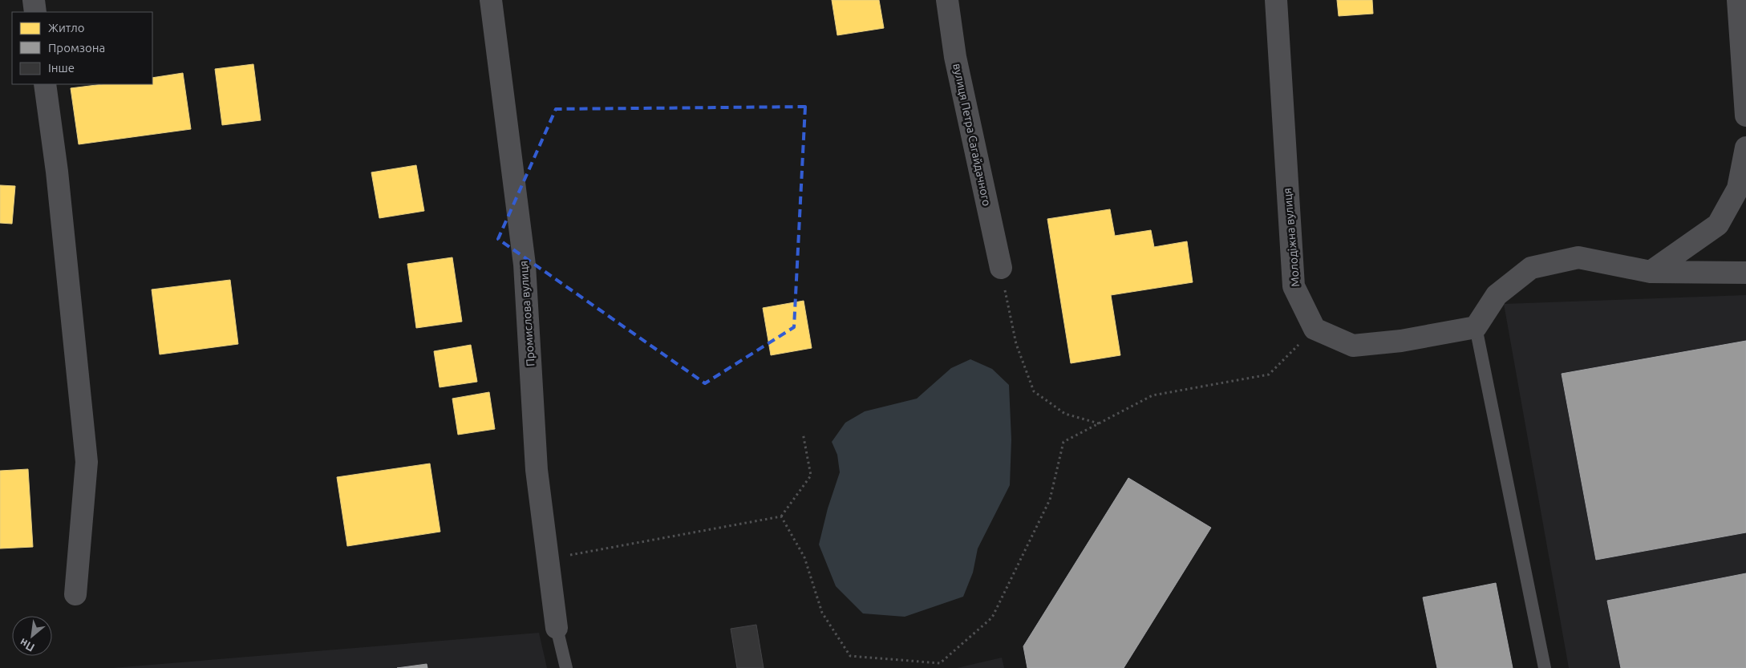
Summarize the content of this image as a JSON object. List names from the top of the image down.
{
  "streets": {
    "street": ["вулиця Петра Сагайдачного", "Молодіжна вулиця", "Промислова вулиця"]
  },
  "legend": ["Житло", "Промзона", "Інше"],
  "north": "bottom left"
}
